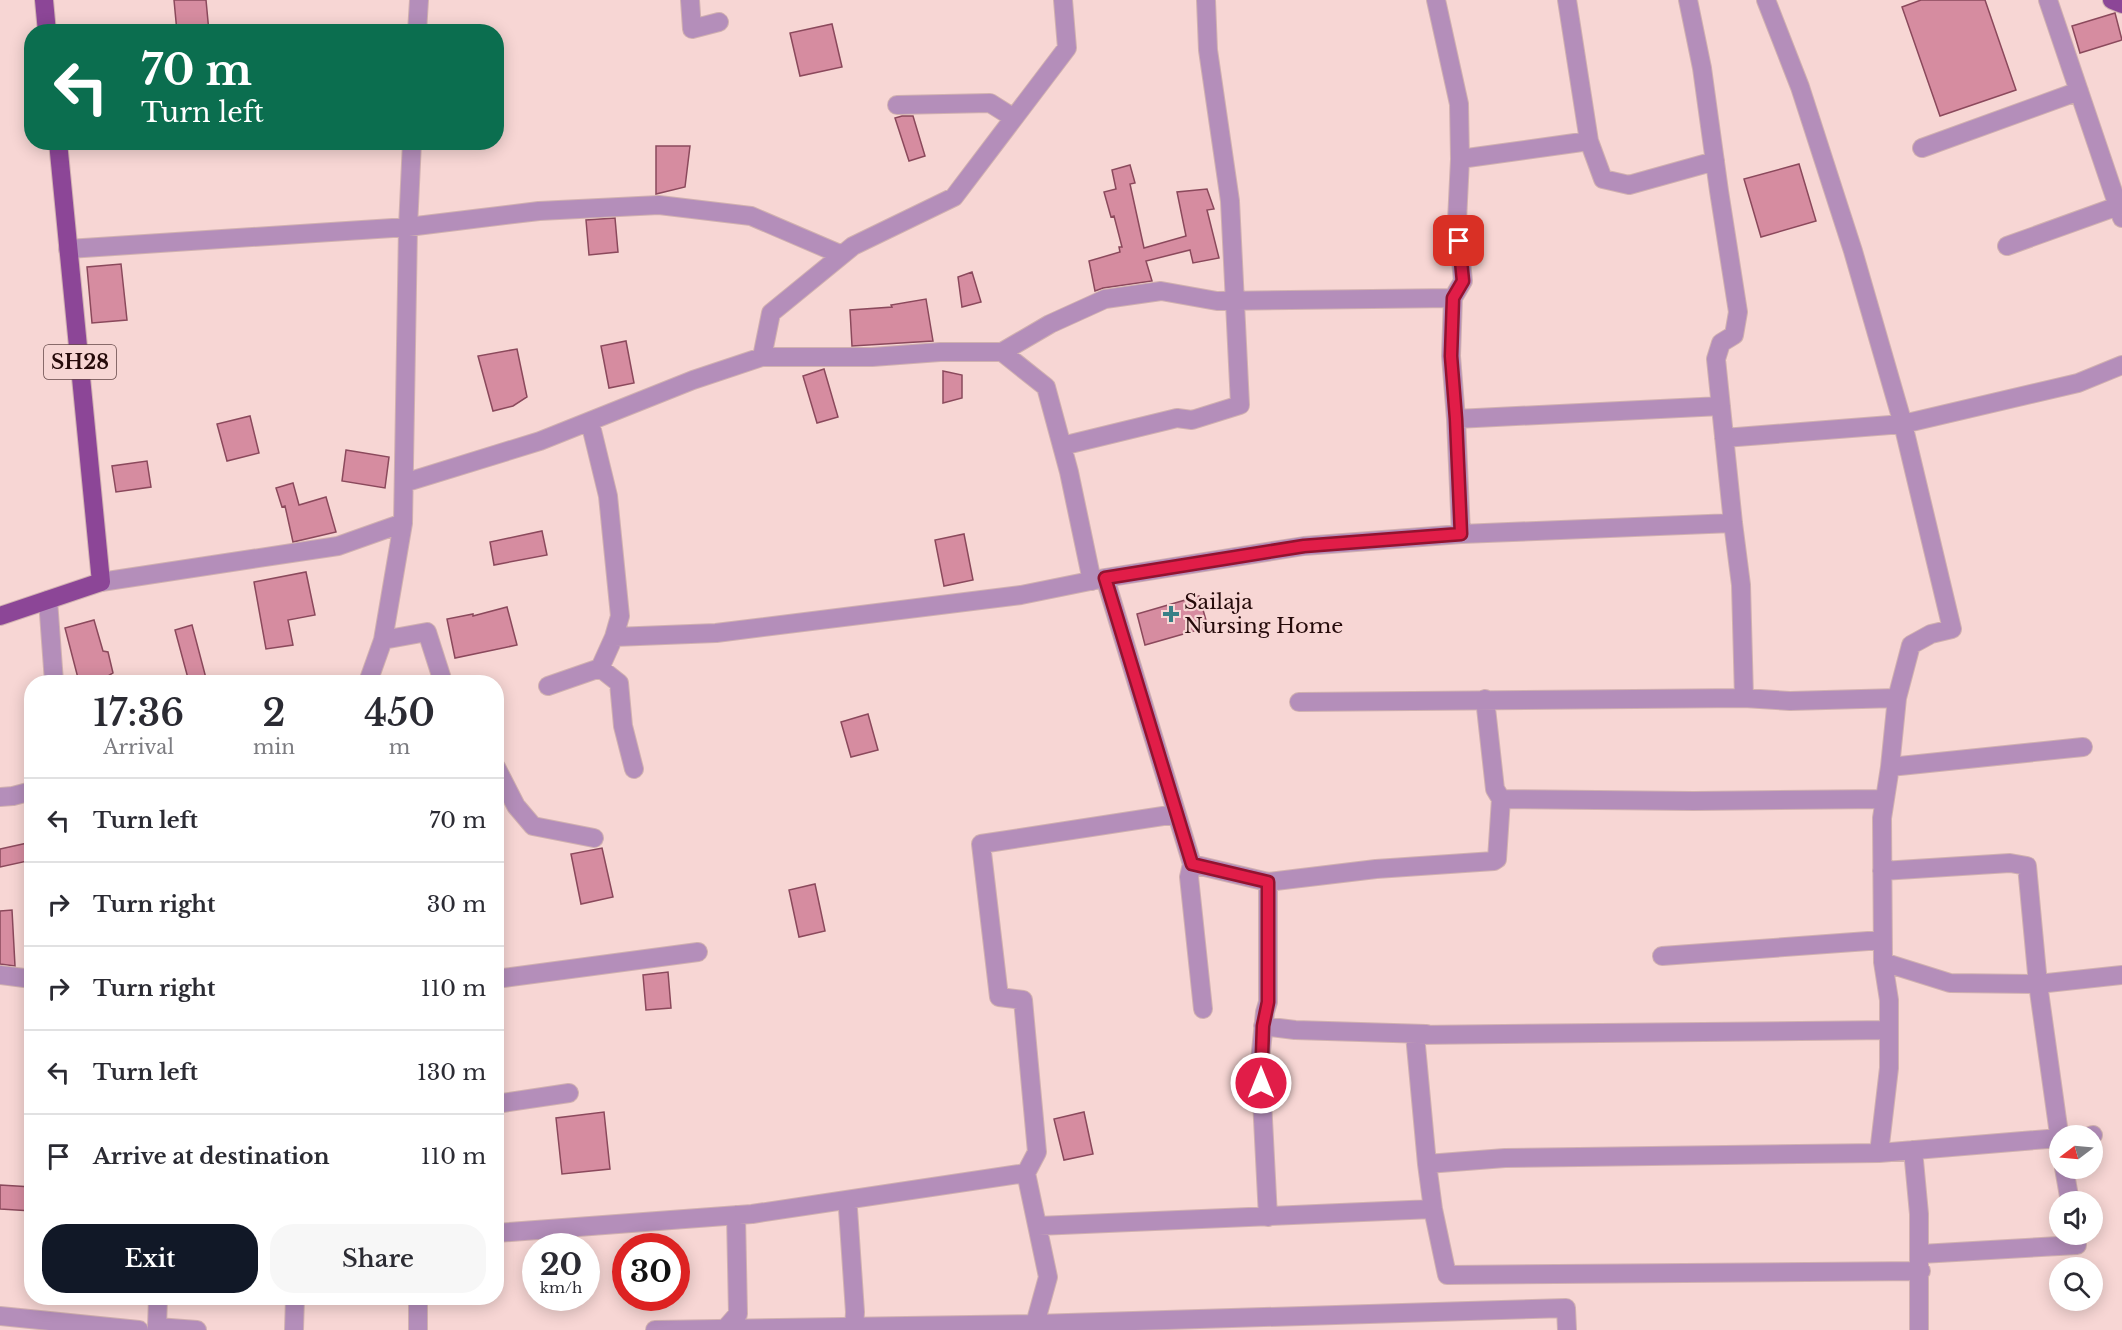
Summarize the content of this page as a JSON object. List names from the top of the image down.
{
  "streets": {
    "main road": ["SH28"]
  },
  "places": {
    "health": ["Sailaja Nursing Home"]
  },
  "north": "left",
  "page": {
    "turn": ["70 m", "Turn left"],
    "eta": [
      "17:36",
      "Arrival",
      "2",
      "min",
      "450",
      "m"
    ],
    "list": [
      {
        "name": "Turn left",
        "value": "70 m"
      },
      {
        "name": "Turn right",
        "value": "30 m"
      },
      {
        "name": "Turn right",
        "value": "110 m"
      },
      {
        "name": "Turn left",
        "value": "130 m"
      },
      {
        "name": "Arrive at destination",
        "value": "110 m"
      }
    ],
    "buttons": ["Exit", "Share"],
    "speed": "20 km/h",
    "limit": "30"
  }
}
